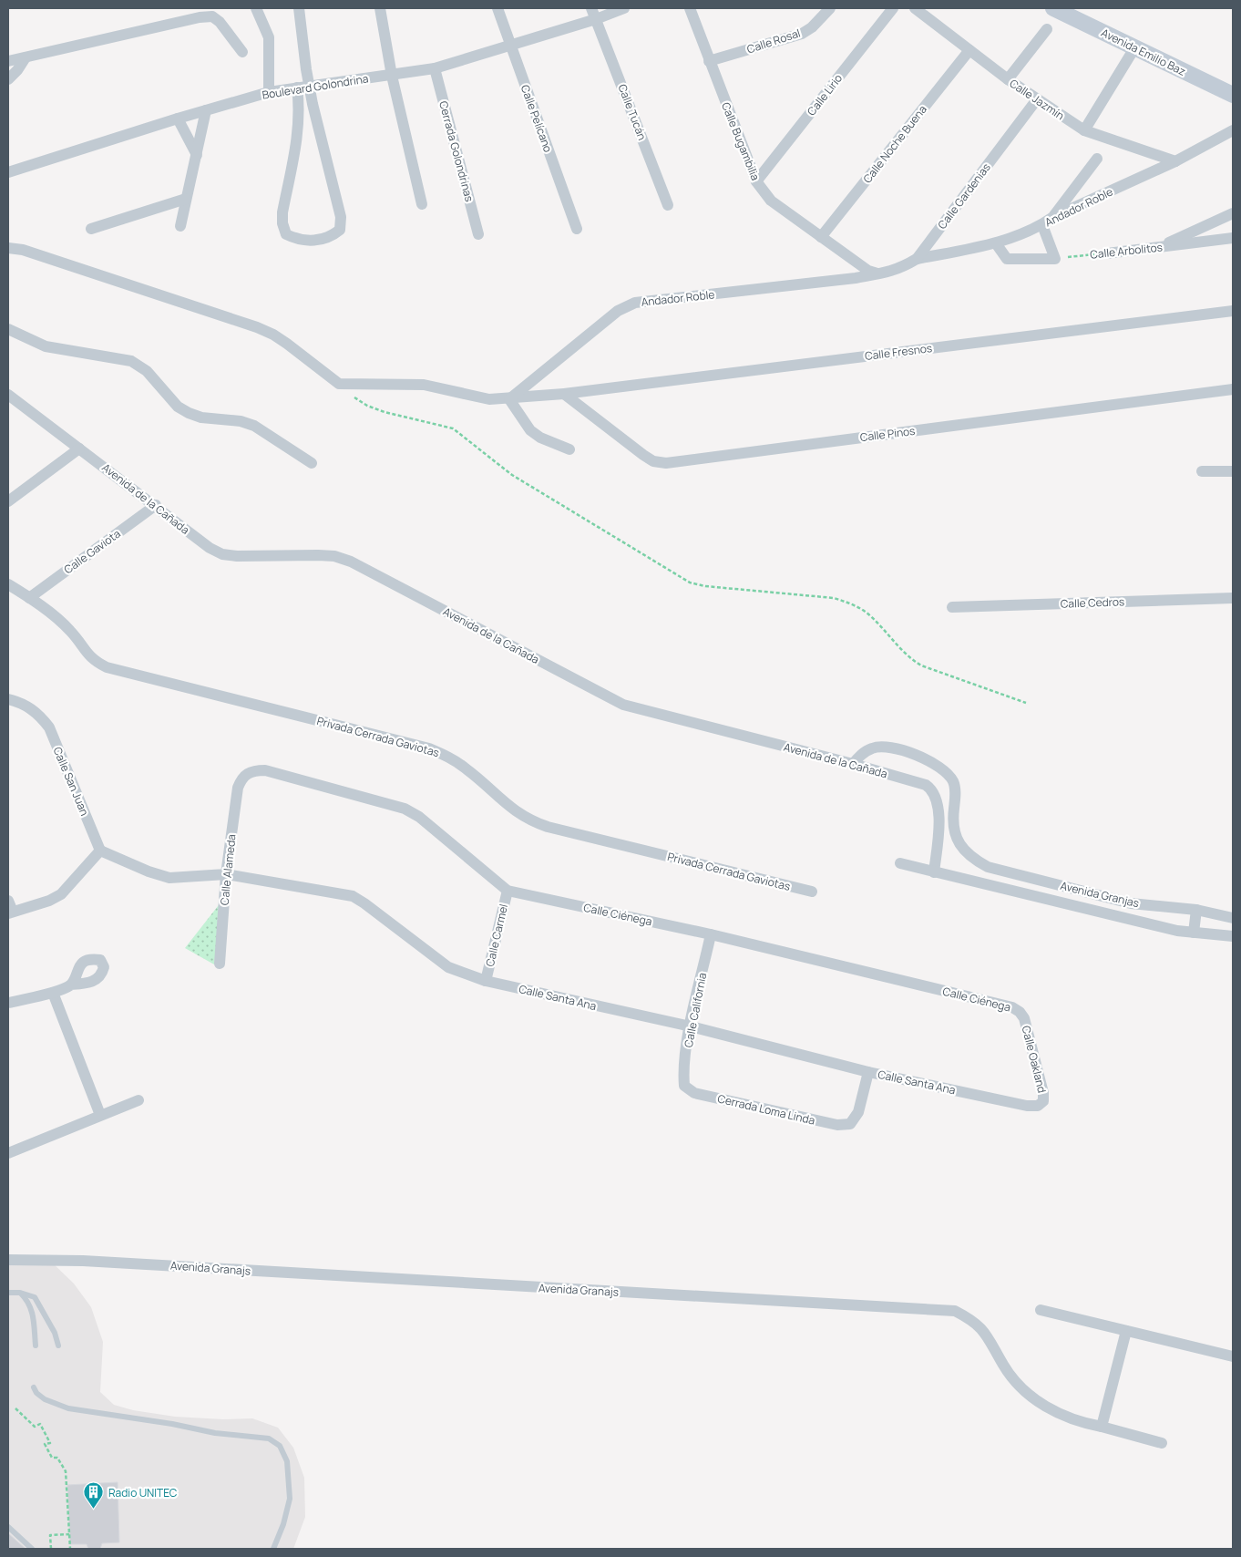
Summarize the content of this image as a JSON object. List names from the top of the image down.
{
  "streets": {
    "street": [
      "Calle Rosal",
      "Avenida Emilio Baz",
      "Boulevard Golondrina",
      "Calle Lirio",
      "Calle Jazmín",
      "Calle Tucán",
      "Calle Pelícano",
      "Calle Bugambilia",
      "Calle Noche Buena",
      "Cerrada Golondrinas",
      "Calle Gardenias",
      "Andador Roble",
      "Calle Arbolitos",
      "Calle Fresnos",
      "Calle Pinos",
      "Avenida de la Cañada",
      "Calle Gaviota",
      "Calle Cedros",
      "Privada Cerrada Gaviotas",
      "Calle San Juan",
      "Calle Alameda",
      "Avenida Granjas",
      "Calle Ciénega",
      "Calle Carmel",
      "Calle Santa Ana",
      "Calle California",
      "Calle Oakland",
      "Cerrada Loma Linda",
      "Avenida Granajs"
    ]
  },
  "crossings": [
    ["Calle Rosal", "Calle Bugambilia"],
    ["Boulevard Golondrina", "Calle Tucán"],
    ["Boulevard Golondrina", "Calle Pelícano"],
    ["Boulevard Golondrina", "Cerrada Golondrinas"],
    ["Calle Lirio", "Calle Bugambilia"],
    ["Calle Jazmín", "Calle Noche Buena"],
    ["Calle Jazmín", "Calle Gardenias"],
    ["Calle Jazmín", "Andador Roble"],
    ["Calle Bugambilia", "Calle Noche Buena"],
    ["Calle Bugambilia", "Calle Gardenias"],
    ["Calle Bugambilia", "Andador Roble"],
    ["Calle Gardenias", "Andador Roble"],
    ["Andador Roble", "Calle Fresnos"],
    ["Calle Fresnos", "Calle Pinos"],
    ["Avenida de la Cañada", "Calle Gaviota"],
    ["Avenida de la Cañada", "Avenida Granjas"],
    ["Calle Gaviota", "Privada Cerrada Gaviotas"],
    ["Calle San Juan", "Calle Santa Ana"],
    ["Calle Alameda", "Calle Ciénega"],
    ["Calle Alameda", "Calle Santa Ana"],
    ["Calle Ciénega", "Calle Carmel"],
    ["Calle Ciénega", "Calle California"],
    ["Calle Ciénega", "Calle Oakland"],
    ["Calle Carmel", "Calle Santa Ana"],
    ["Calle Santa Ana", "Calle California"],
    ["Calle Santa Ana", "Calle Oakland"],
    ["Calle Santa Ana", "Cerrada Loma Linda"],
    ["Calle California", "Cerrada Loma Linda"]
  ],
  "places": {
    "building": ["Radio UNITEC"]
  }
}
